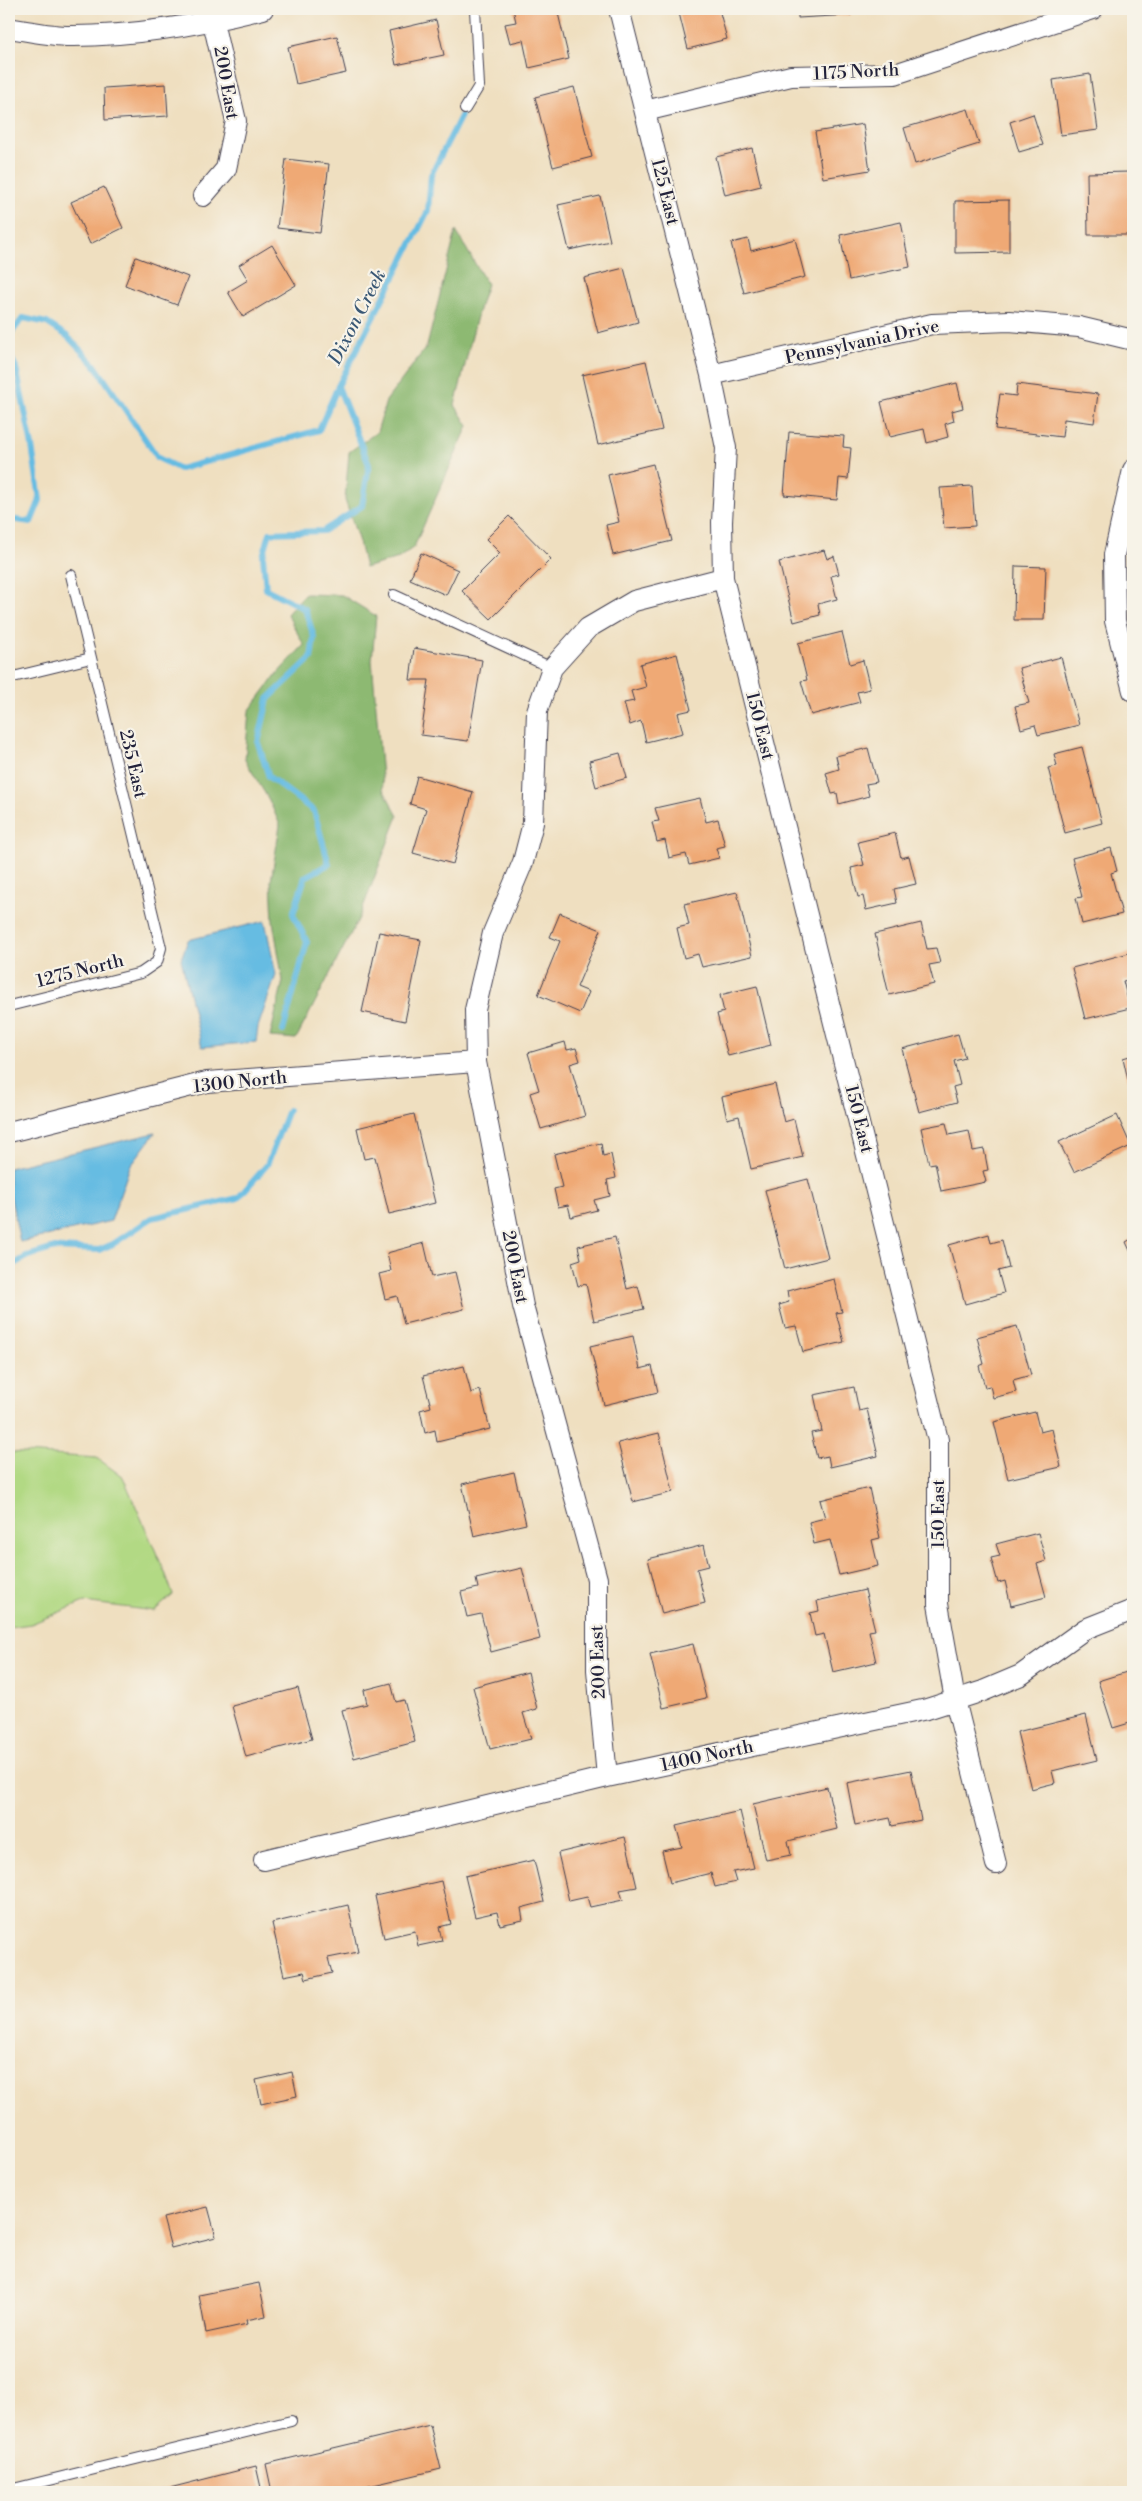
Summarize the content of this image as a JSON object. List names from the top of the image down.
{
  "streets": {
    "street": [
      "1175 North",
      "200 East",
      "125 East",
      "Pennsylvania Drive",
      "150 East",
      "1300 North",
      "1400 North"
    ],
    "lane": ["235 East", "1275 North"]
  },
  "crossings": [
    ["1175 North", "125 East"],
    ["200 East", "1300 North"],
    ["200 East", "1400 North"],
    ["125 East", "Pennsylvania Drive"],
    ["125 East", "150 East"],
    ["Pennsylvania Drive", "150 East"],
    ["150 East", "1400 North"],
    ["235 East", "1275 North"]
  ],
  "water": ["Dixon Creek"]
}
